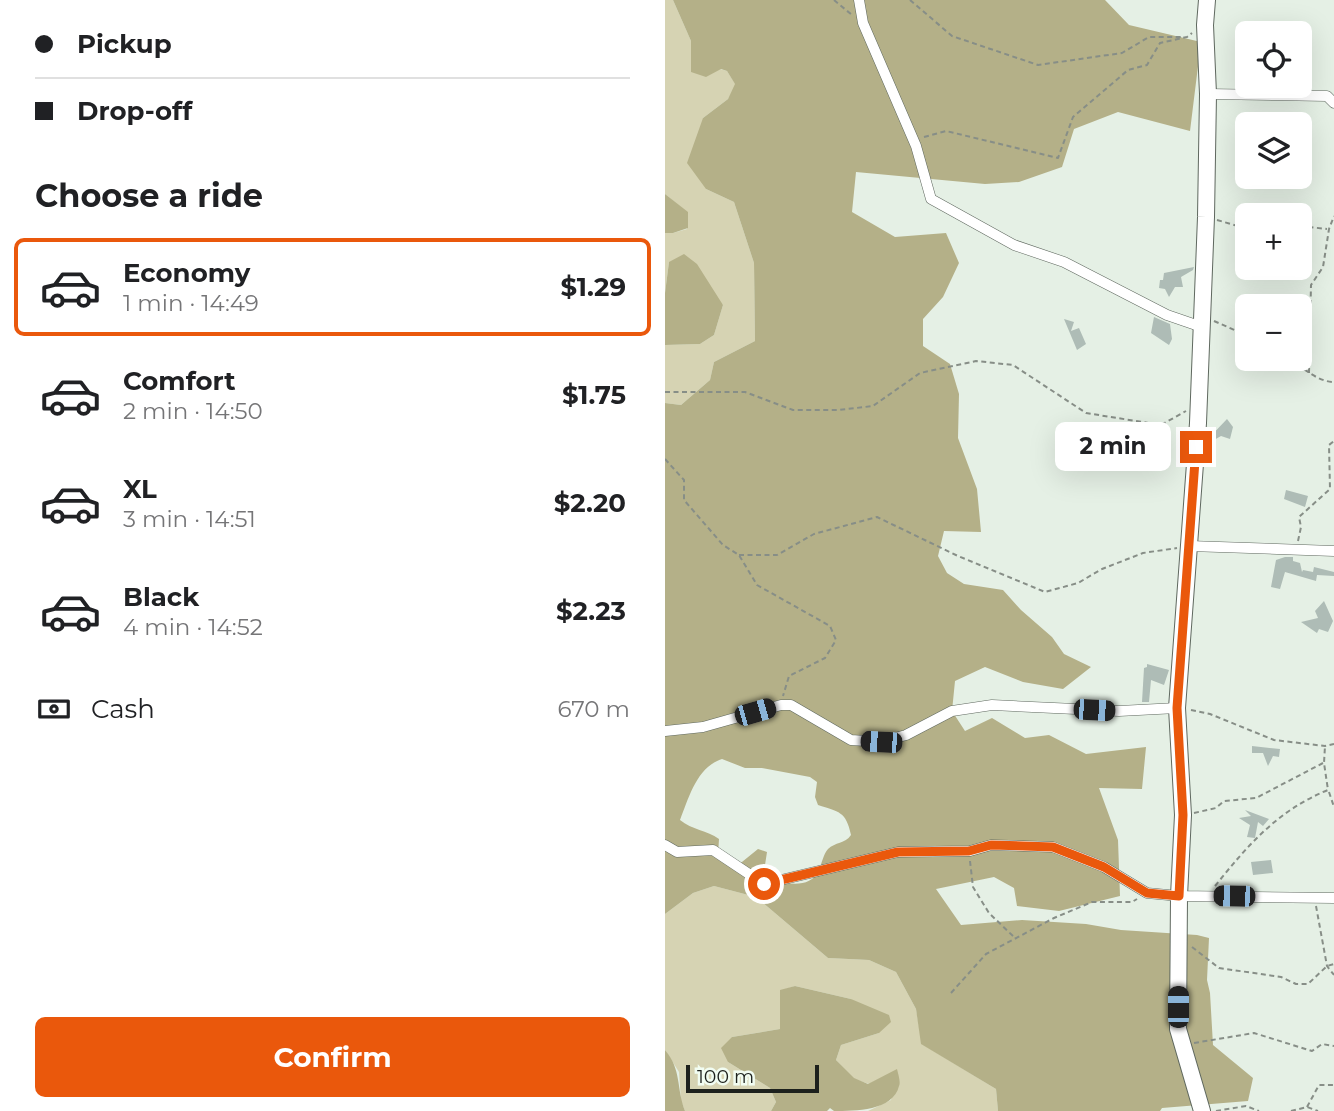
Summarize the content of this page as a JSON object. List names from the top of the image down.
{
  "scale_bar": "100 m",
  "page": {
    "banner": ["Pickup", "Drop-off"],
    "map_buttons": ["+", "−"],
    "heading": "Choose a ride",
    "list": [
      {
        "name": "Economy",
        "note": "1 min · 14:49",
        "value": "$1.29"
      },
      {
        "name": "Comfort",
        "note": "2 min · 14:50",
        "value": "$1.75"
      },
      {
        "name": "XL",
        "note": "3 min · 14:51",
        "value": "$2.20"
      },
      {
        "name": "Black",
        "note": "4 min · 14:52",
        "value": "$2.23"
      }
    ],
    "bubble": "2 min",
    "pay": ["Cash", "670 m"],
    "buttons": "Confirm",
    "scale": "100 m"
  }
}
